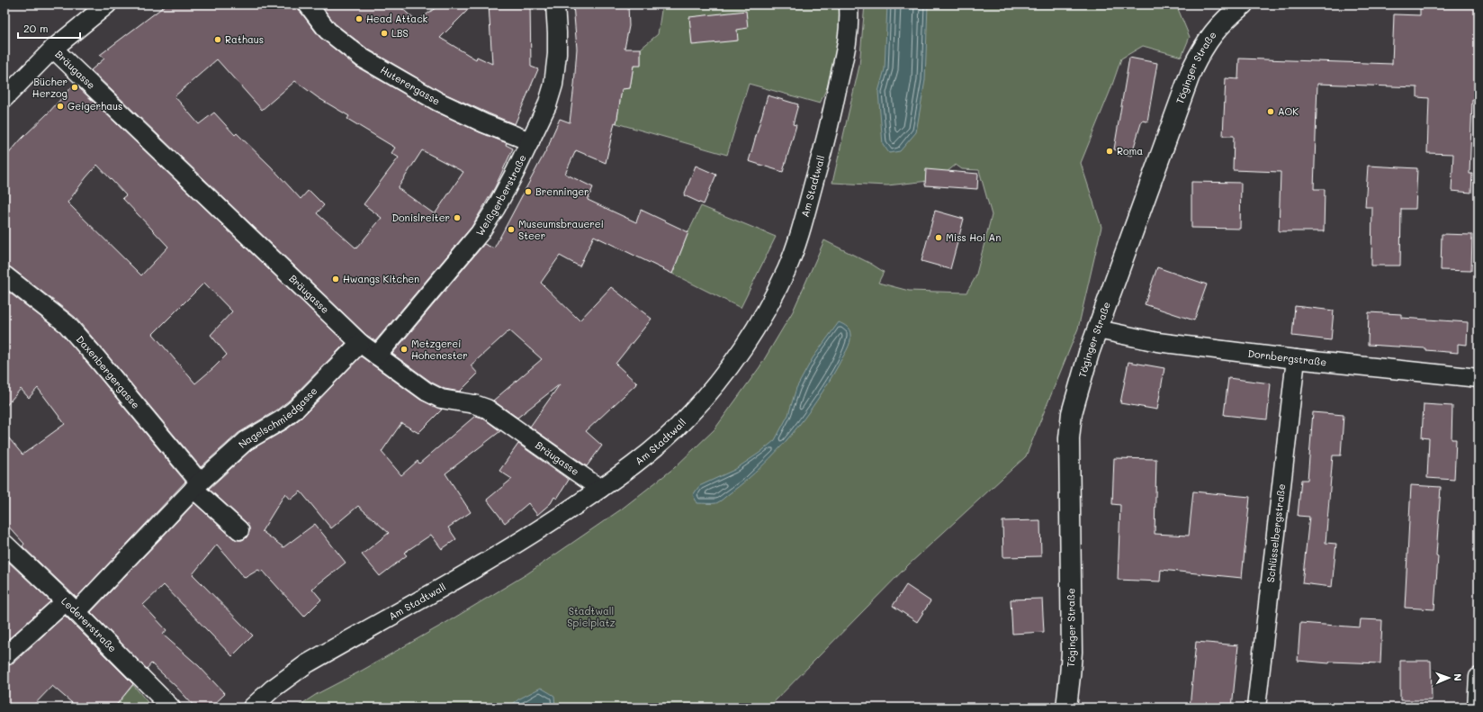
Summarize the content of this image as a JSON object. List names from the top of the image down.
{
  "streets": {
    "street": [
      "Töginger Straße",
      "Bräugasse",
      "Huterergasse",
      "Am Stadtwall",
      "Weißgerberstraße",
      "Dornbergstraße",
      "Daxenbergergasse",
      "Nagelschmiedgasse",
      "Schlüsselbergstraße",
      "Ledererstraße"
    ]
  },
  "crossings": [
    ["Töginger Straße", "Dornbergstraße"],
    ["Bräugasse", "Am Stadtwall"],
    ["Bräugasse", "Weißgerberstraße"],
    ["Bräugasse", "Nagelschmiedgasse"],
    ["Huterergasse", "Weißgerberstraße"],
    ["Dornbergstraße", "Schlüsselbergstraße"],
    ["Daxenbergergasse", "Nagelschmiedgasse"],
    ["Nagelschmiedgasse", "Ledererstraße"]
  ],
  "parks": ["Stadtwall Spielplatz"],
  "places": [
    "Head Attack",
    "LBS",
    "Rathaus",
    "Bücher Herzog",
    "Geigerhaus",
    "AOK",
    "Roma",
    "Brenninger",
    "Donislreiter",
    "Museumsbrauerei Steer",
    "Miss Hoi An",
    "Hwangs Kitchen",
    "Metzgerei Hohenester"
  ],
  "scale_bar": "20 m",
  "north": "right"
}
